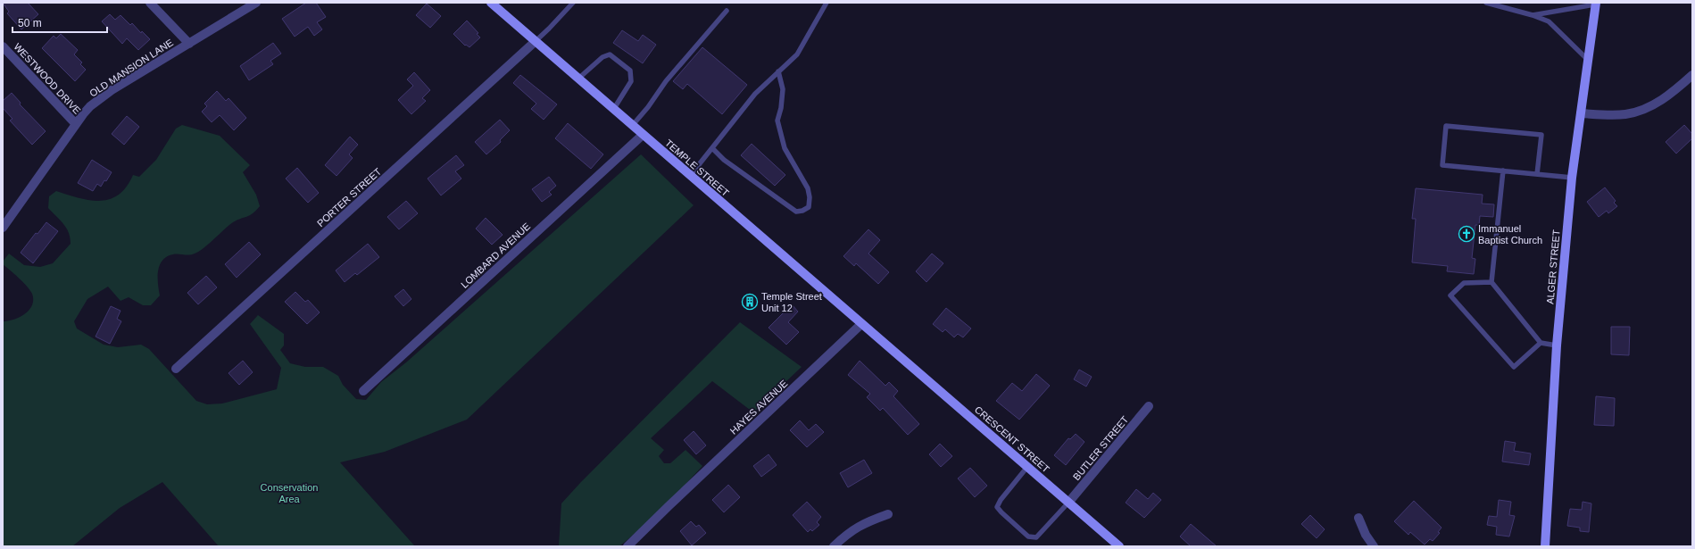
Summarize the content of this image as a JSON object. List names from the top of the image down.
{
  "streets": {
    "main road": ["TEMPLE STREET", "ALGER STREET", "CRESCENT STREET"],
    "street": [
      "OLD MANSION LANE",
      "WESTWOOD DRIVE",
      "PORTER STREET",
      "LOMBARD AVENUE",
      "HAYES AVENUE",
      "BUTLER STREET"
    ]
  },
  "crossings": [
    ["OLD MANSION LANE", "WESTWOOD DRIVE"],
    ["TEMPLE STREET", "PORTER STREET"],
    ["TEMPLE STREET", "LOMBARD AVENUE"],
    ["TEMPLE STREET", "HAYES AVENUE"],
    ["TEMPLE STREET", "CRESCENT STREET"],
    ["CRESCENT STREET", "BUTLER STREET"]
  ],
  "parks": ["Conservation Area"],
  "places": {
    "church": ["Immanuel Baptist Church"],
    "building": ["Temple Street Unit 12"]
  },
  "scale_bar": "50 m"
}
